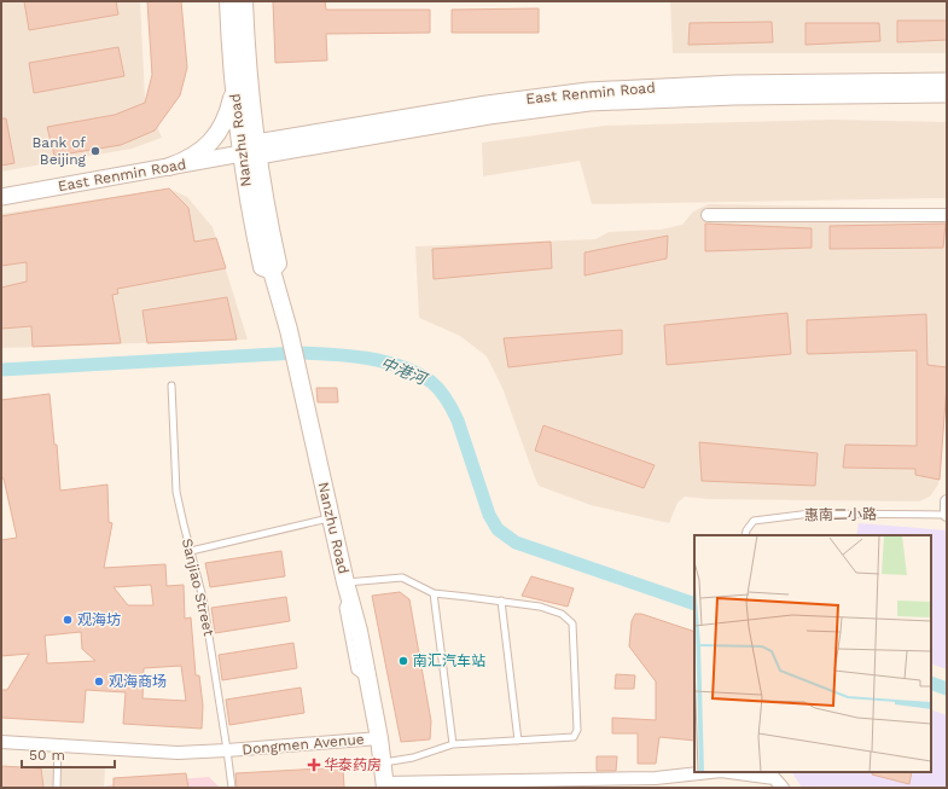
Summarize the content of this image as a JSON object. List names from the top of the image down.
{
  "streets": {
    "main road": ["Nanzhu Road"],
    "street": ["East Renmin Road", "Dongmen Avenue"],
    "lane": ["惠南二小路", "Sanjiao Street"]
  },
  "crossings": [
    ["East Renmin Road", "Nanzhu Road"],
    ["Nanzhu Road", "Dongmen Avenue"],
    ["Sanjiao Street", "Dongmen Avenue"]
  ],
  "water": ["中港河"],
  "places": {
    "other": [
      "Bank of Beijing",
      "观海坊",
      "南汇汽车站",
      "观海商场"
    ],
    "health": ["华泰药房"]
  },
  "scale_bar": "50 m"
}
